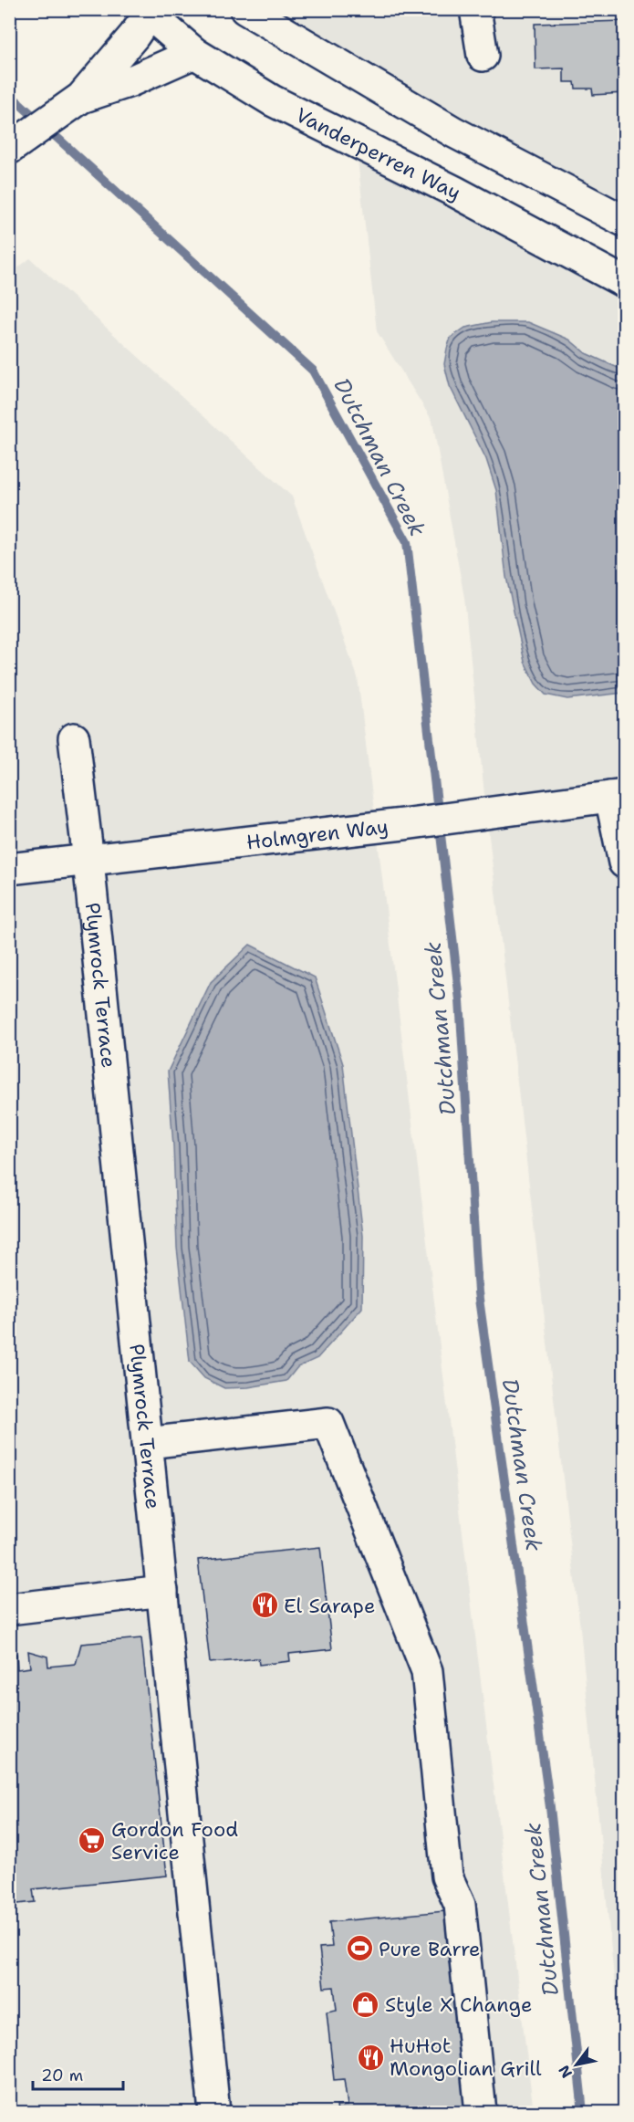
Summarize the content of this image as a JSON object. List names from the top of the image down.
{
  "streets": {
    "main road": ["Vanderperren Way", "Holmgren Way", "Plymrock Terrace"]
  },
  "crossings": [
    ["Holmgren Way", "Plymrock Terrace"]
  ],
  "water": ["Dutchman Creek"],
  "places": {
    "restaurant": ["El Sarape", "HuHot Mongolian Grill"],
    "supermarket": ["Gordon Food Service"],
    "sports": ["Pure Barre"],
    "shop": ["Style X Change"]
  },
  "scale_bar": "20 m",
  "north": "bottom left"
}
